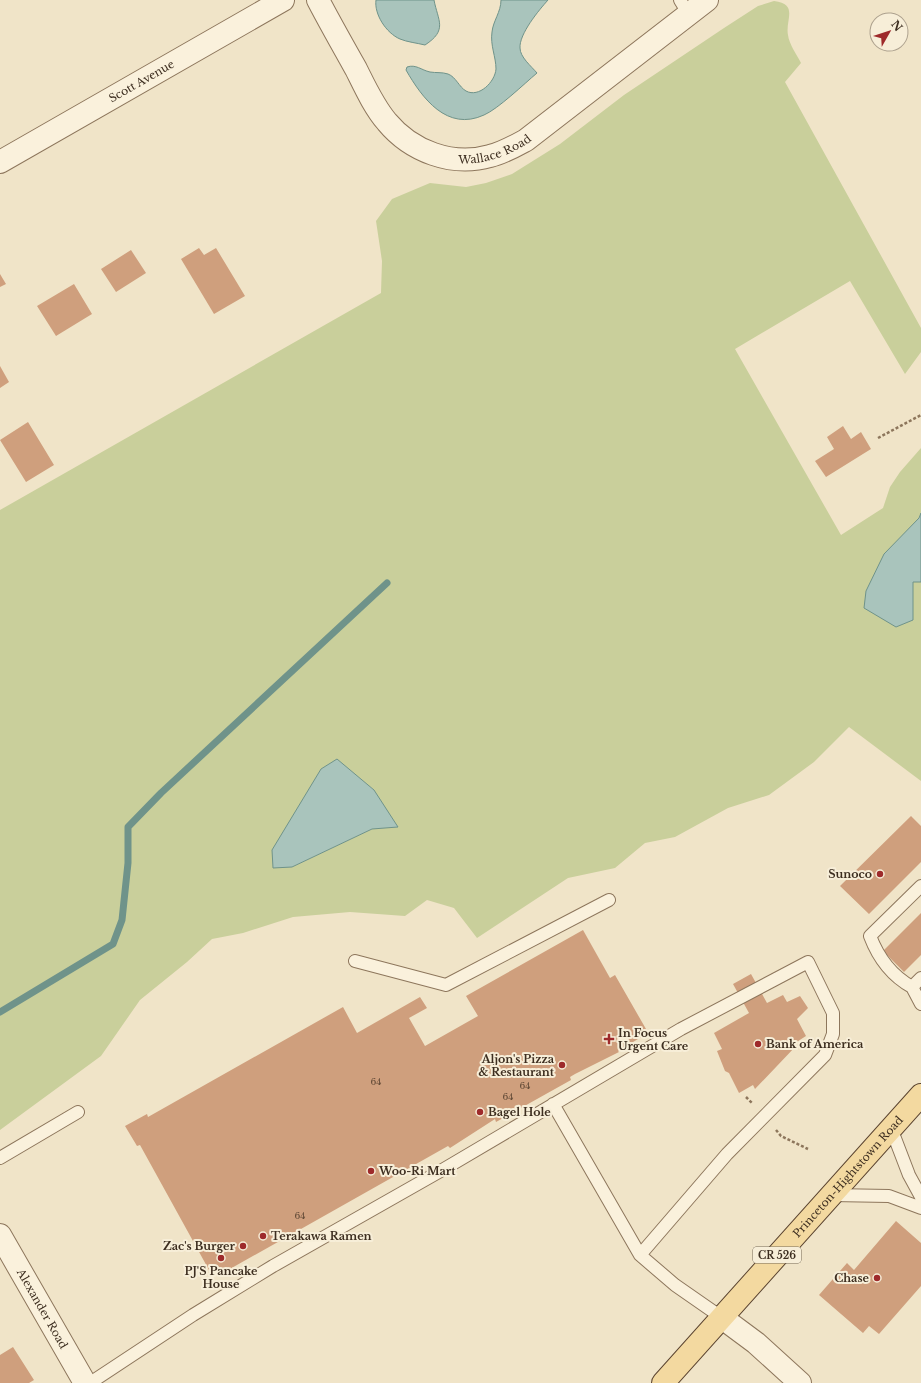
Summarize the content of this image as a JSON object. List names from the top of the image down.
{
  "streets": {
    "main road": ["Princeton-Hightstown Road", "CR 526"],
    "street": ["Scott Avenue", "Wallace Road", "Alexander Road"]
  },
  "places": {
    "other": [
      "Sunoco",
      "Bank of America",
      "Aljon's Pizza & Restaurant",
      "Bagel Hole",
      "Woo-Ri Mart",
      "Terakawa Ramen",
      "Zac's Burger",
      "PJ'S Pancake House",
      "Chase"
    ],
    "health": ["In Focus Urgent Care"]
  },
  "house_numbers": [
    "64",
    "64",
    "64",
    "64"
  ],
  "north": "top right"
}
